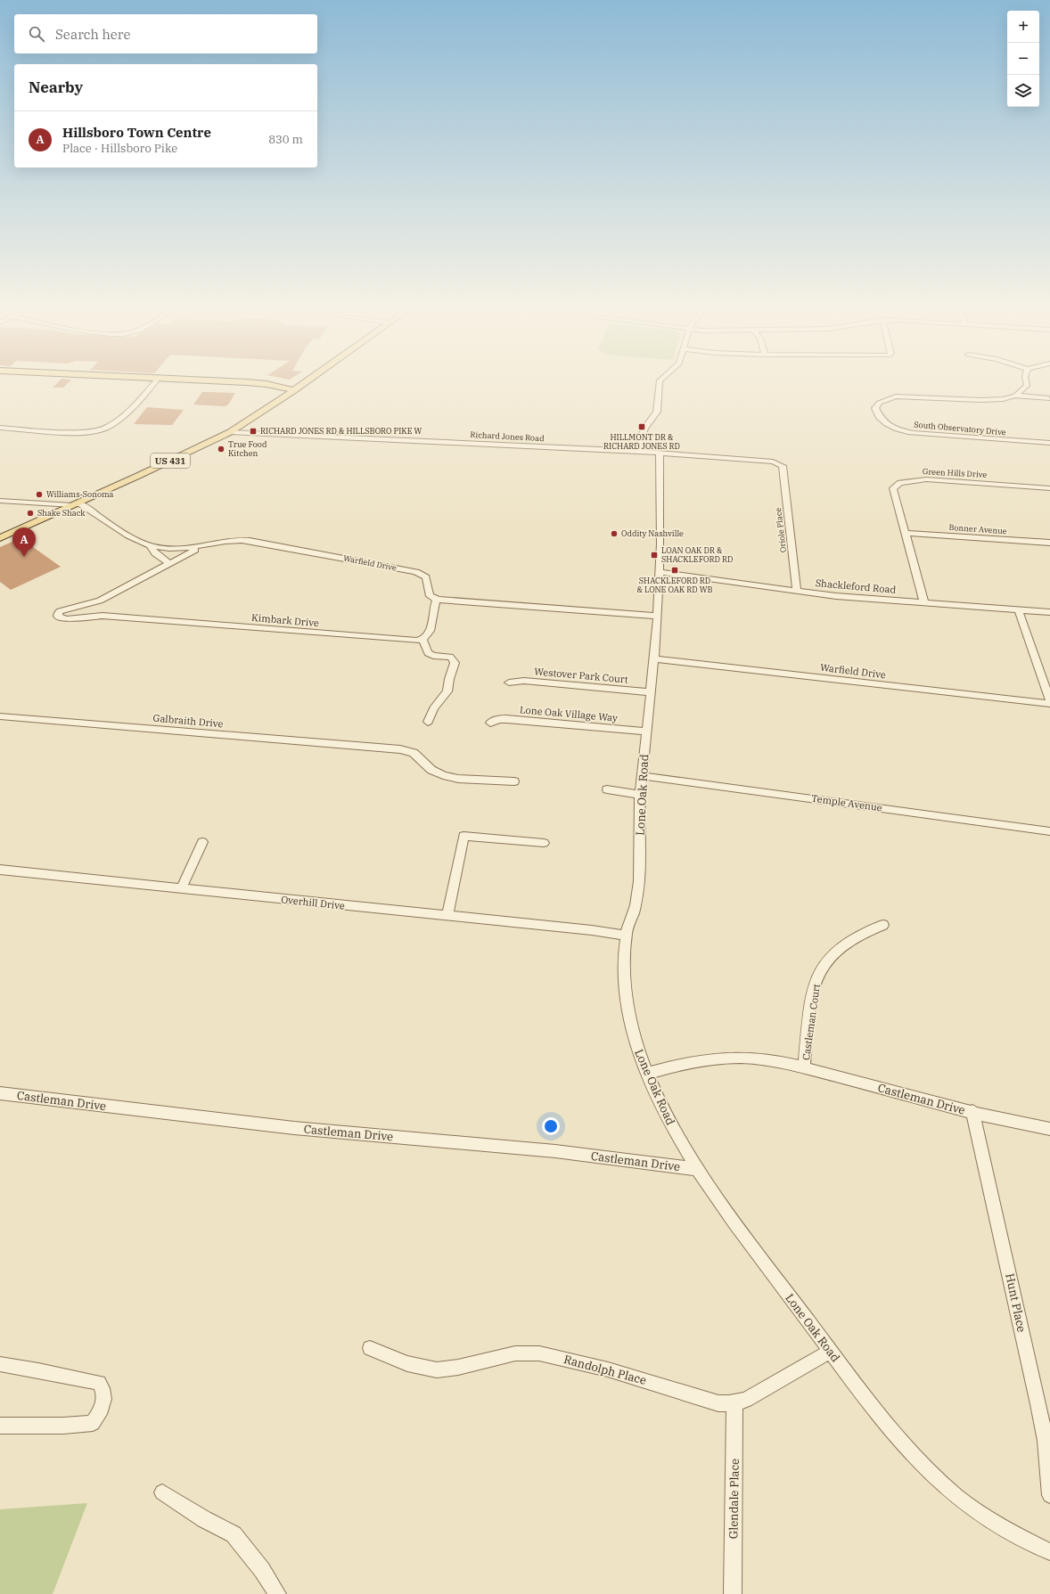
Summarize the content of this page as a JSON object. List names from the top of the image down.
{
  "streets": {
    "main road": ["US 431"],
    "street": [
      "South Observatory Drive",
      "Richard Jones Road",
      "Green Hills Drive",
      "Bonner Avenue",
      "Oriole Place",
      "Warfield Drive",
      "Shackleford Road",
      "Kimbark Drive",
      "Westover Park Court",
      "Lone Oak Village Way",
      "Galbraith Drive",
      "Lone Oak Road",
      "Temple Avenue",
      "Overhill Drive",
      "Castleman Court",
      "Castleman Drive",
      "Hunt Place",
      "Randolph Place",
      "Glendale Place"
    ]
  },
  "crossings": [
    ["Richard Jones Road", "US 431"],
    ["Richard Jones Road", "Oriole Place"],
    ["Richard Jones Road", "Lone Oak Road"],
    ["US 431", "Warfield Drive"],
    ["Green Hills Drive", "Bonner Avenue"],
    ["Green Hills Drive", "Shackleford Road"],
    ["Oriole Place", "Shackleford Road"],
    ["Warfield Drive", "Kimbark Drive"],
    ["Warfield Drive", "Lone Oak Road"],
    ["Shackleford Road", "Lone Oak Road"],
    ["Westover Park Court", "Lone Oak Road"],
    ["Lone Oak Village Way", "Lone Oak Road"],
    ["Lone Oak Road", "Temple Avenue"],
    ["Lone Oak Road", "Overhill Drive"],
    ["Lone Oak Road", "Castleman Drive"],
    ["Lone Oak Road", "Randolph Place"],
    ["Castleman Court", "Castleman Drive"],
    ["Castleman Drive", "Hunt Place"],
    ["Randolph Place", "Glendale Place"]
  ],
  "places": {
    "transit": [
      "HILLMONT DR & RICHARD JONES RD",
      "RICHARD JONES RD & HILLSBORO PIKE W",
      "LOAN OAK DR & SHACKLEFORD RD",
      "SHACKLEFORD RD & LONE OAK RD WB"
    ],
    "other": [
      "True Food Kitchen",
      "Williams-Sonoma",
      "Shake Shack",
      "Oddity Nashville"
    ]
  },
  "page": {
    "map_buttons": ["+", "−"],
    "search": "Search here",
    "heading": "Nearby",
    "list": [
      {
        "mark": "A",
        "name": "Hillsboro Town Centre",
        "note": "Place · Hillsboro Pike",
        "value": "830 m"
      }
    ],
    "pins": "A"
  }
}
